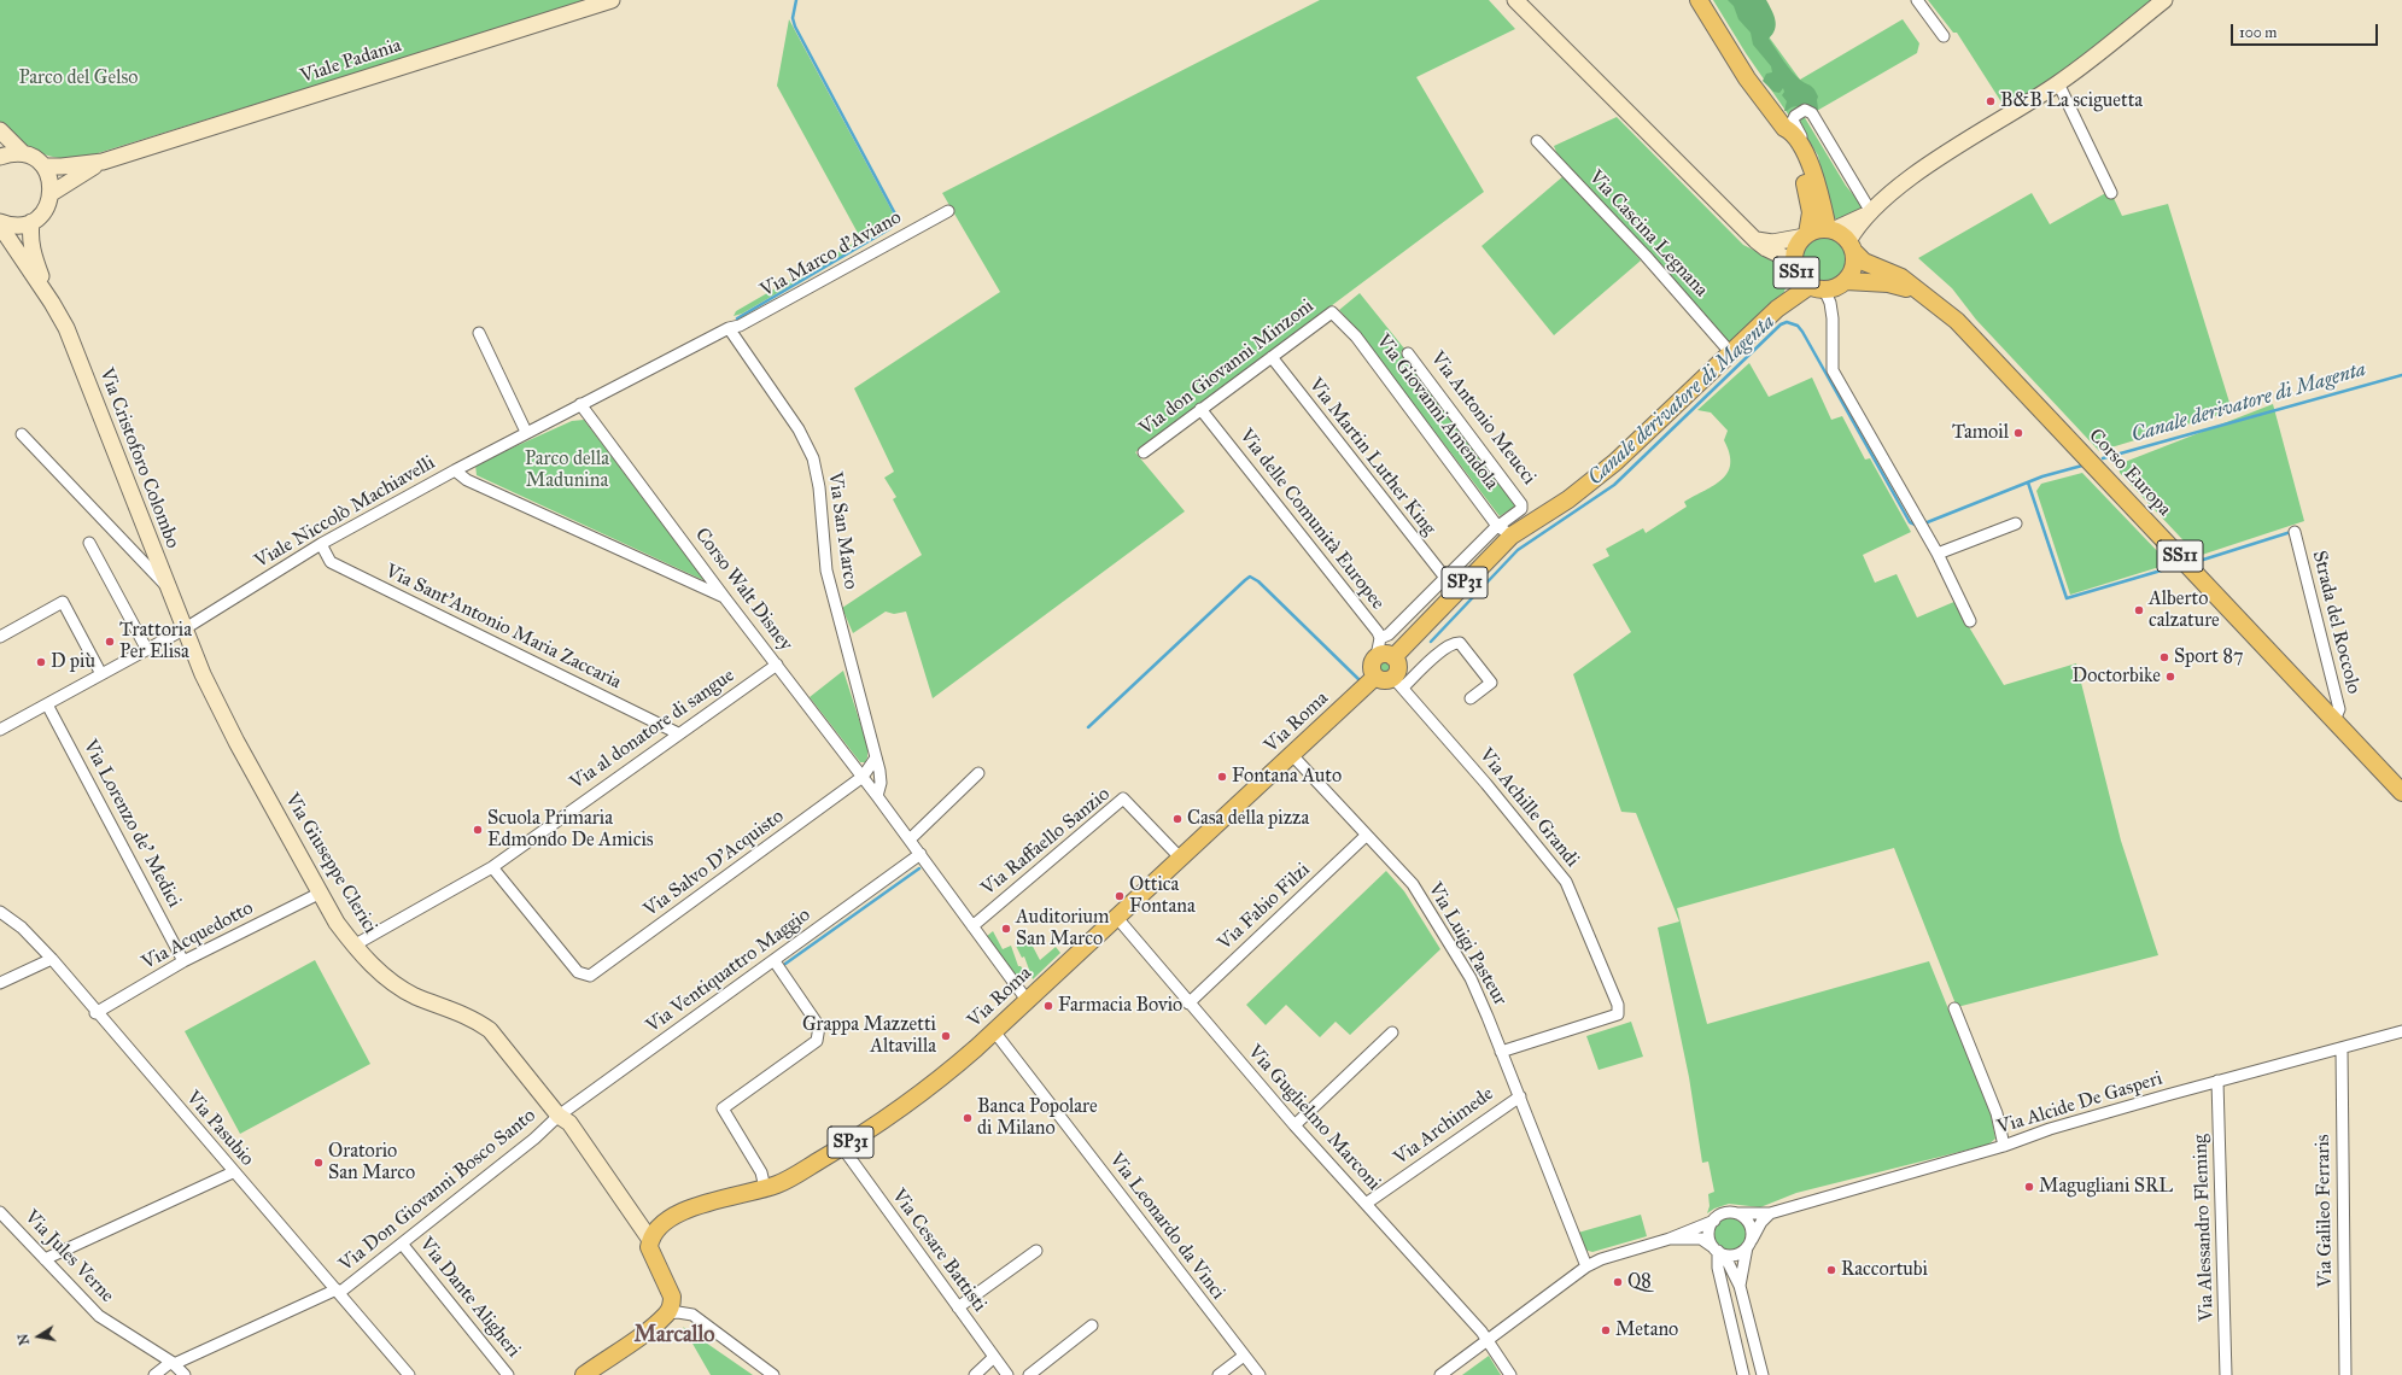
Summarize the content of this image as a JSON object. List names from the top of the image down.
{
  "streets": {
    "main road": [
      "SS11",
      "Corso Europa",
      "SP31",
      "Via Roma",
      "Via Giuseppe Clerici"
    ],
    "street": [
      "Viale Padania",
      "Via Cascina Legnana",
      "Via Marco d'Aviano",
      "Via don Giovanni Minzoni",
      "Via Giovanni Amendola",
      "Via Antonio Meucci",
      "Via Martin Luther King",
      "Via Cristoforo Colombo",
      "Viale Niccolò Machiavelli",
      "Via delle Comunità Europee",
      "Via San Marco",
      "Corso Walt Disney",
      "Strada del Roccolo",
      "Via Sant'Antonio Maria Zaccaria",
      "Via al donatore di sangue",
      "Via Achille Grandi",
      "Via Lorenzo de' Medici",
      "Via Raffaello Sanzio",
      "Via Salvo D'Acquisto",
      "Via Fabio Filzi",
      "Via Acquedotto",
      "Via Luigi Pasteur",
      "Via Ventiquattro Maggio",
      "Via Alcide De Gasperi",
      "Via Guglielmo Marconi",
      "Via Archimede",
      "Via Pasubio",
      "Via Don Giovanni Bosco Santo",
      "Via Galileo Ferraris",
      "Via Leonardo da Vinci",
      "Via Alessandro Fleming",
      "Via Cesare Battisti",
      "Via Jules Verne",
      "Via Dante Aligheri"
    ]
  },
  "crossings": [
    ["Via Cascina Legnana", "SP31"],
    ["Via Marco d'Aviano", "Viale Niccolò Machiavelli"],
    ["Via Marco d'Aviano", "Via San Marco"],
    ["SS11", "Corso Europa"],
    ["SS11", "SP31"],
    ["Via don Giovanni Minzoni", "Via Giovanni Amendola"],
    ["Via don Giovanni Minzoni", "Via Martin Luther King"],
    ["Via don Giovanni Minzoni", "Via delle Comunità Europee"],
    ["Via Giovanni Amendola", "Via Antonio Meucci"],
    ["Via Giovanni Amendola", "SP31"],
    ["Via Cristoforo Colombo", "Viale Niccolò Machiavelli"],
    ["Via Cristoforo Colombo", "Via Giuseppe Clerici"],
    ["Corso Europa", "SP31"],
    ["Corso Europa", "Strada del Roccolo"],
    ["Viale Niccolò Machiavelli", "Via San Marco"],
    ["Viale Niccolò Machiavelli", "Corso Walt Disney"],
    ["Viale Niccolò Machiavelli", "Via Sant'Antonio Maria Zaccaria"],
    ["Viale Niccolò Machiavelli", "Via Lorenzo de' Medici"],
    ["Viale Niccolò Machiavelli", "Via Giuseppe Clerici"],
    ["Via delle Comunità Europee", "SP31"],
    ["Via delle Comunità Europee", "Via Roma"],
    ["Via delle Comunità Europee", "Via Achille Grandi"],
    ["Via San Marco", "Corso Walt Disney"],
    ["SP31", "Via Roma"],
    ["SP31", "Via Achille Grandi"],
    ["Corso Walt Disney", "Via al donatore di sangue"],
    ["Corso Walt Disney", "Via Salvo D'Acquisto"],
    ["Via Sant'Antonio Maria Zaccaria", "Via al donatore di sangue"],
    ["Via Roma", "Via Achille Grandi"],
    ["Via Roma", "Via Raffaello Sanzio"],
    ["Via Roma", "Via Giuseppe Clerici"],
    ["Via Roma", "Via Luigi Pasteur"],
    ["Via Roma", "Via Guglielmo Marconi"],
    ["Via Roma", "Via Leonardo da Vinci"],
    ["Via Roma", "Via Cesare Battisti"],
    ["Via al donatore di sangue", "Via Giuseppe Clerici"],
    ["Via al donatore di sangue", "Via Salvo D'Acquisto"],
    ["Via Achille Grandi", "Via Luigi Pasteur"],
    ["Via Lorenzo de' Medici", "Via Acquedotto"],
    ["Via Giuseppe Clerici", "Via Acquedotto"],
    ["Via Giuseppe Clerici", "Via Ventiquattro Maggio"],
    ["Via Giuseppe Clerici", "Via Don Giovanni Bosco Santo"],
    ["Via Fabio Filzi", "Via Luigi Pasteur"],
    ["Via Fabio Filzi", "Via Guglielmo Marconi"],
    ["Via Acquedotto", "Via Pasubio"],
    ["Via Luigi Pasteur", "Via Archimede"],
    ["Via Ventiquattro Maggio", "Via Don Giovanni Bosco Santo"],
    ["Via Alcide De Gasperi", "Via Galileo Ferraris"],
    ["Via Alcide De Gasperi", "Via Alessandro Fleming"],
    ["Via Guglielmo Marconi", "Via Archimede"],
    ["Via Pasubio", "Via Don Giovanni Bosco Santo"],
    ["Via Don Giovanni Bosco Santo", "Via Jules Verne"],
    ["Via Don Giovanni Bosco Santo", "Via Dante Aligheri"]
  ],
  "districts": ["Marcallo"],
  "water": ["Canale derivatore di Magenta"],
  "parks": ["Parco del Gelso", "Parco della Madunina"],
  "places": [
    "B&B La sciguetta",
    "Tamoil",
    "Alberto calzature",
    "Trattoria Per Elisa",
    "Sport 87",
    "D più",
    "Doctorbike",
    "Fontana Auto",
    "Casa della pizza",
    "Scuola Primaria Edmondo De Amicis",
    "Ottica Fontana",
    "Auditorium San Marco",
    "Farmacia Bovio",
    "Grappa Mazzetti Altavilla",
    "Banca Popolare di Milano",
    "Oratorio San Marco",
    "Magugliani SRL",
    "Raccortubi",
    "Q8",
    "Metano"
  ],
  "scale_bar": "100 m",
  "north": "left"
}
